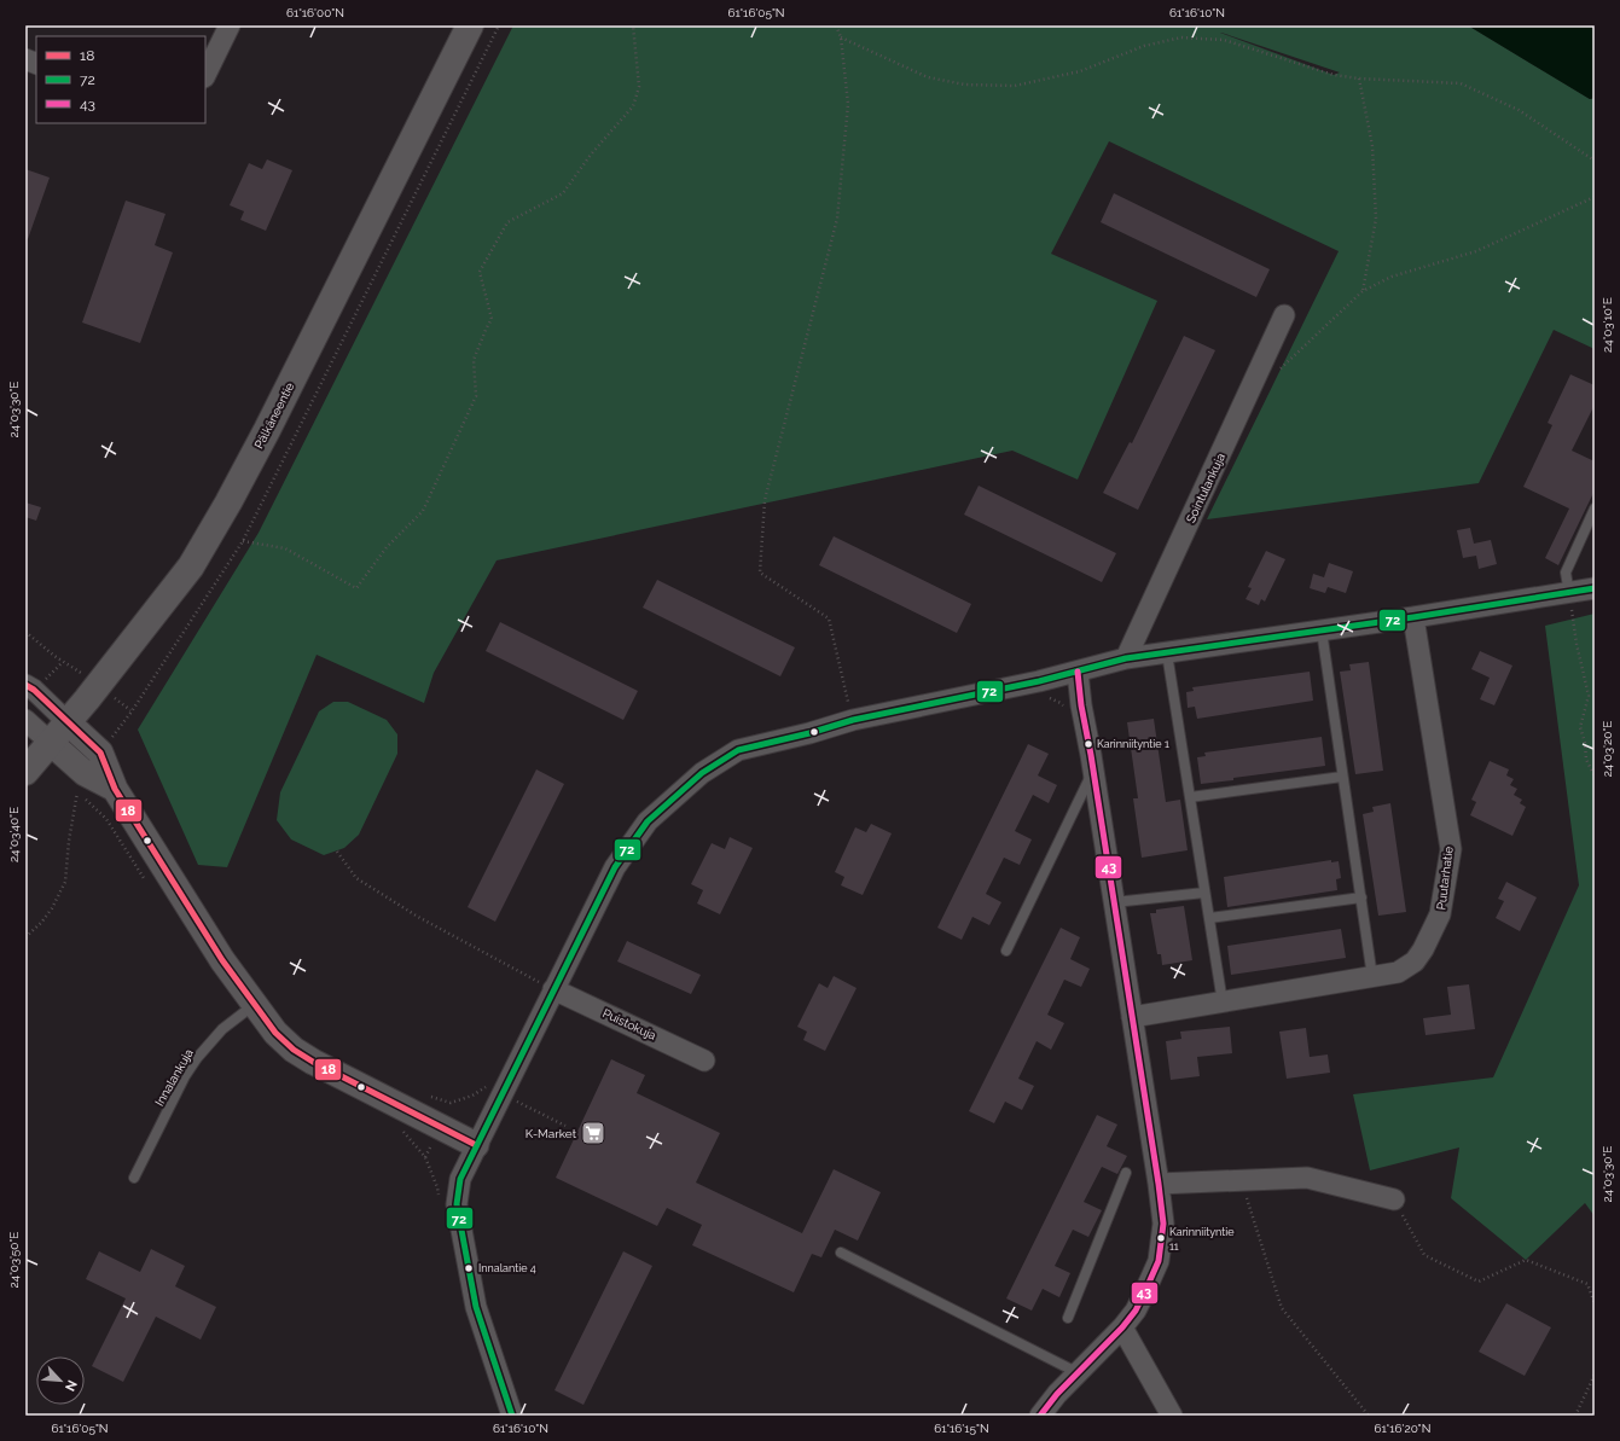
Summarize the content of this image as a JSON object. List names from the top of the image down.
{
  "streets": {
    "main road": ["Pälkäneentie"],
    "street": ["Sointulankuja", "Puutarhatie", "Puistokuja"],
    "lane": ["Innalankuja"]
  },
  "places": {
    "other": ["Karinniityntie 1", "Karinniityntie 11", "Innalantie 4"],
    "supermarket": ["K-Market"]
  },
  "lines": ["transit line 72", "transit line 43", "transit line 18"],
  "legend": ["18", "72", "43"],
  "north": "bottom right",
  "coordinates": [
    "61°16'00\"N",
    "61°16'05\"N",
    "61°16'10\"N",
    "24°03'10\"E",
    "24°03'30\"E",
    "24°03'20\"E",
    "24°03'40\"E",
    "24°03'50\"E",
    "61°16'15\"N",
    "61°16'20\"N"
  ]
}
